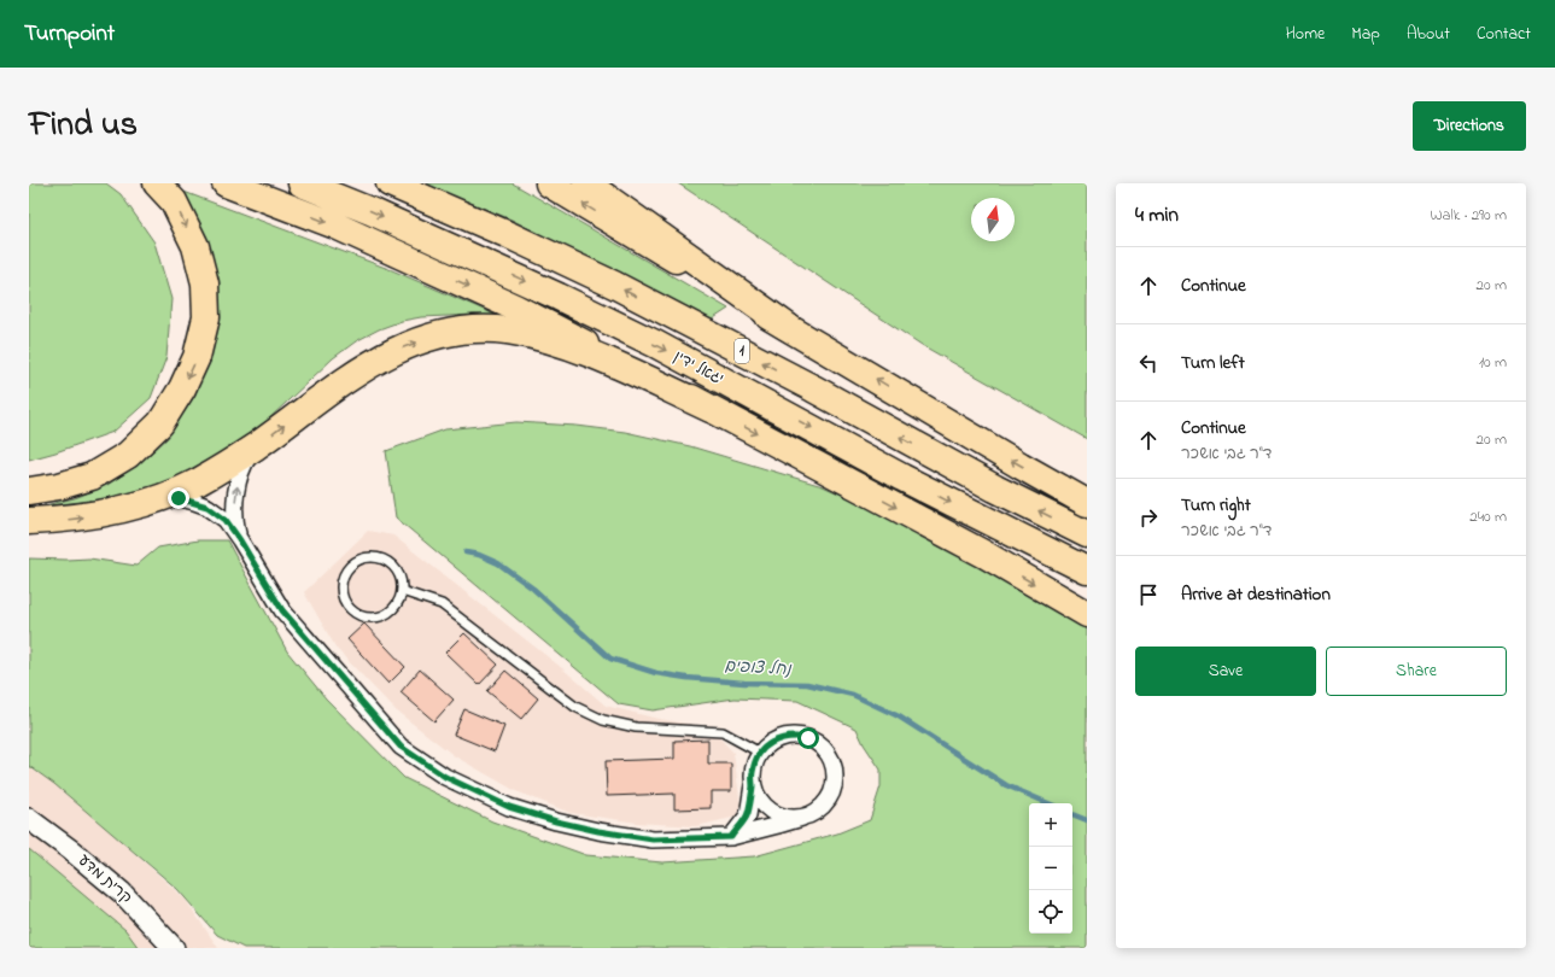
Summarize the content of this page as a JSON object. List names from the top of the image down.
{
  "streets": {
    "highway": ["1", "יגאל ידין"],
    "street": ["קרית מדע"]
  },
  "water": ["נחל צופים"],
  "north": "top",
  "page": {
    "header": "Turnpoint",
    "nav": [
      "Home",
      "Map",
      "About",
      "Contact"
    ],
    "title": "Find us",
    "buttons": [
      "Directions",
      ["Save", "Share"]
    ],
    "heading": ["4 min", "Walk · 290 m"],
    "list": [
      ["Continue", "20 m"],
      ["Turn left", "10 m"],
      ["Continue", "ד\"ר גבי אשכר", "20 m"],
      ["Turn right", "ד\"ר גבי אשכר", "240 m"],
      "Arrive at destination"
    ],
    "map_buttons": ["+", "−"]
  }
}
